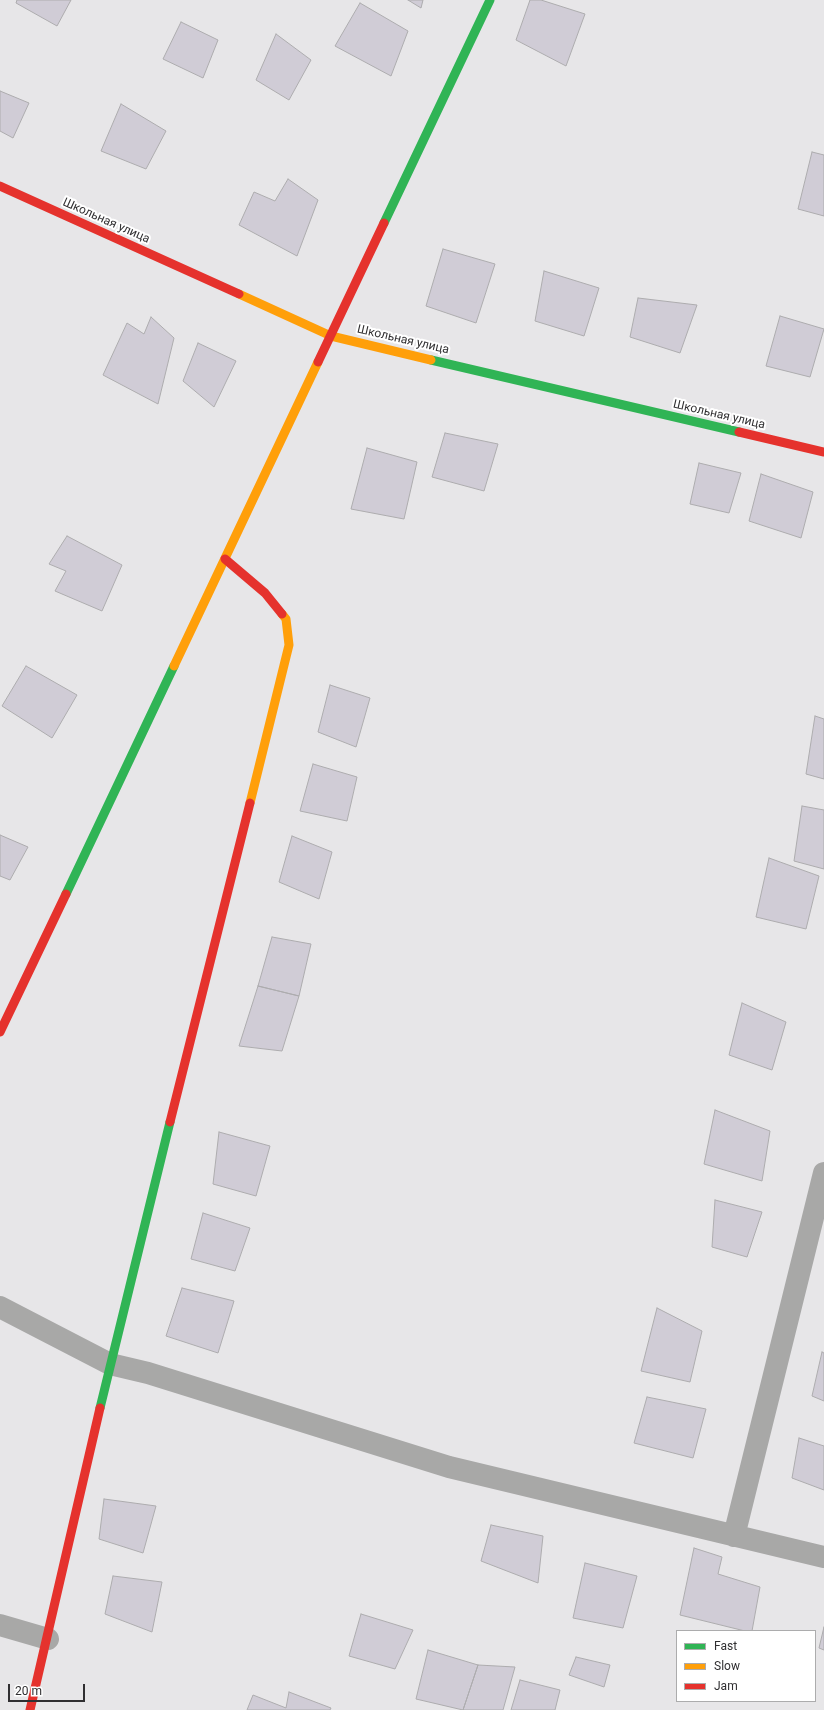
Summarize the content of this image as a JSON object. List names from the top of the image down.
{
  "streets": {
    "street": ["Школьная улица"]
  },
  "legend": ["Fast", "Slow", "Jam"],
  "scale_bar": "20 m"
}
